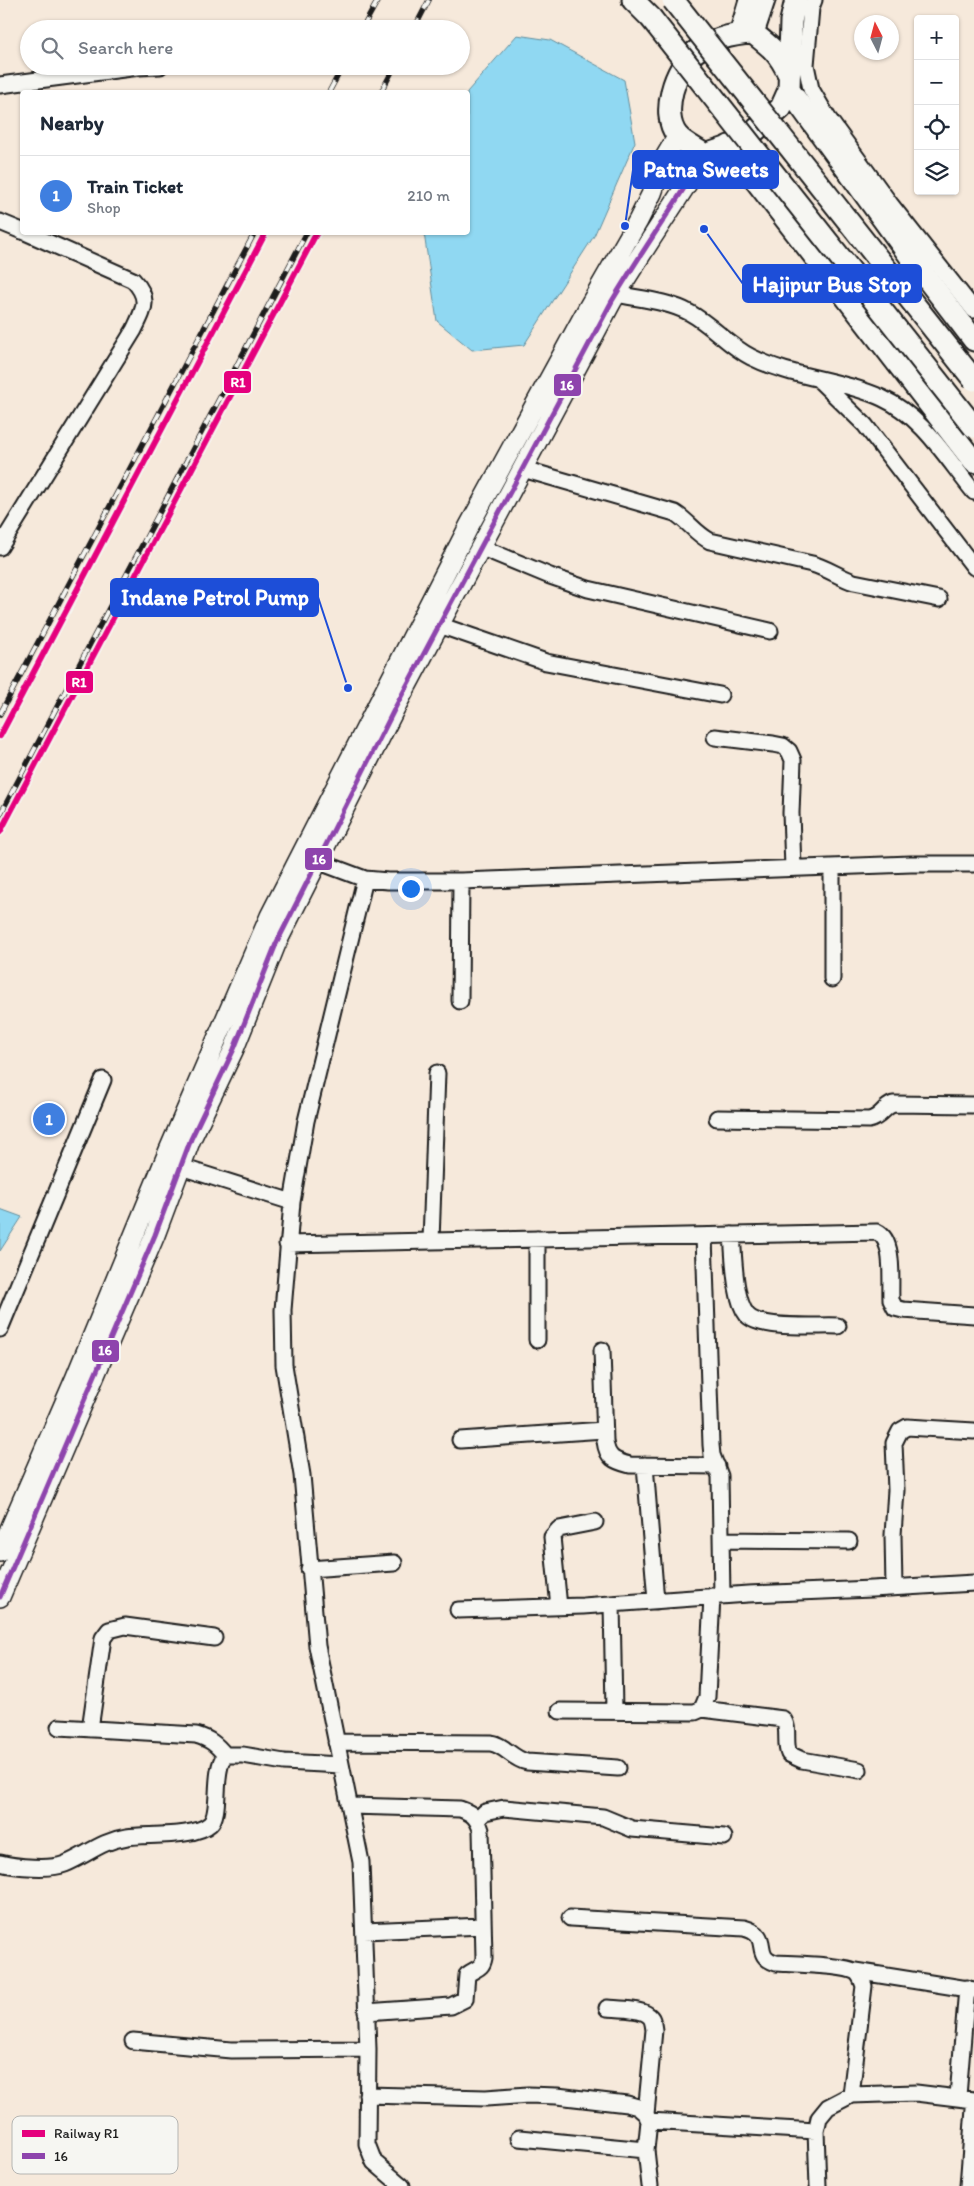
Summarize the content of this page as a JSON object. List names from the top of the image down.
{
  "places": ["Patna Sweets", "Hajipur Bus Stop", "Indane Petrol Pump"],
  "lines": ["transit line 16", "rail line R1"],
  "legend": ["Railway R1", "16"],
  "north": "top",
  "page": {
    "map_buttons": ["+", "−"],
    "search": "Search here",
    "heading": "Nearby",
    "list": [
      {
        "mark": "1",
        "name": "Train Ticket",
        "note": "Shop",
        "value": "210 m"
      }
    ],
    "pins": "1"
  }
}
